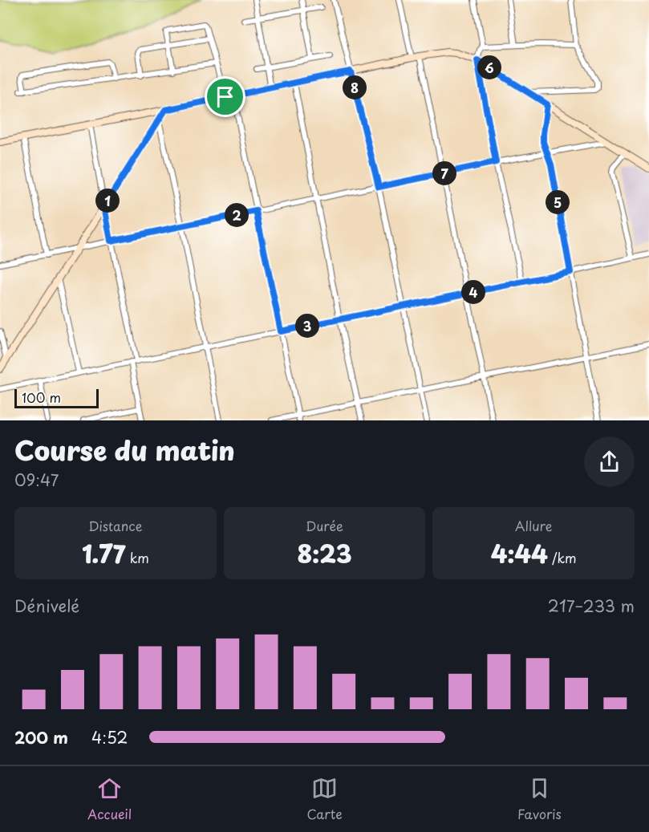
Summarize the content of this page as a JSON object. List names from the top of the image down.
{
  "scale_bar": "100 m",
  "page": {
    "pins": [
      "6",
      "8",
      "7",
      "1",
      "5",
      "2",
      "4",
      "3"
    ],
    "scale": "100 m",
    "heading": ["Course du matin", "09:47"],
    "stats": [
      ["Distance", "1.77 km"],
      ["Durée", "8:23"],
      ["Allure", "4:44 /km"]
    ],
    "chart": ["Dénivelé", "217–233 m"],
    "list": [
      {
        "name": "200 m",
        "note": "4:52"
      }
    ],
    "tabs": ["Accueil", "Carte", "Favoris"]
  }
}
